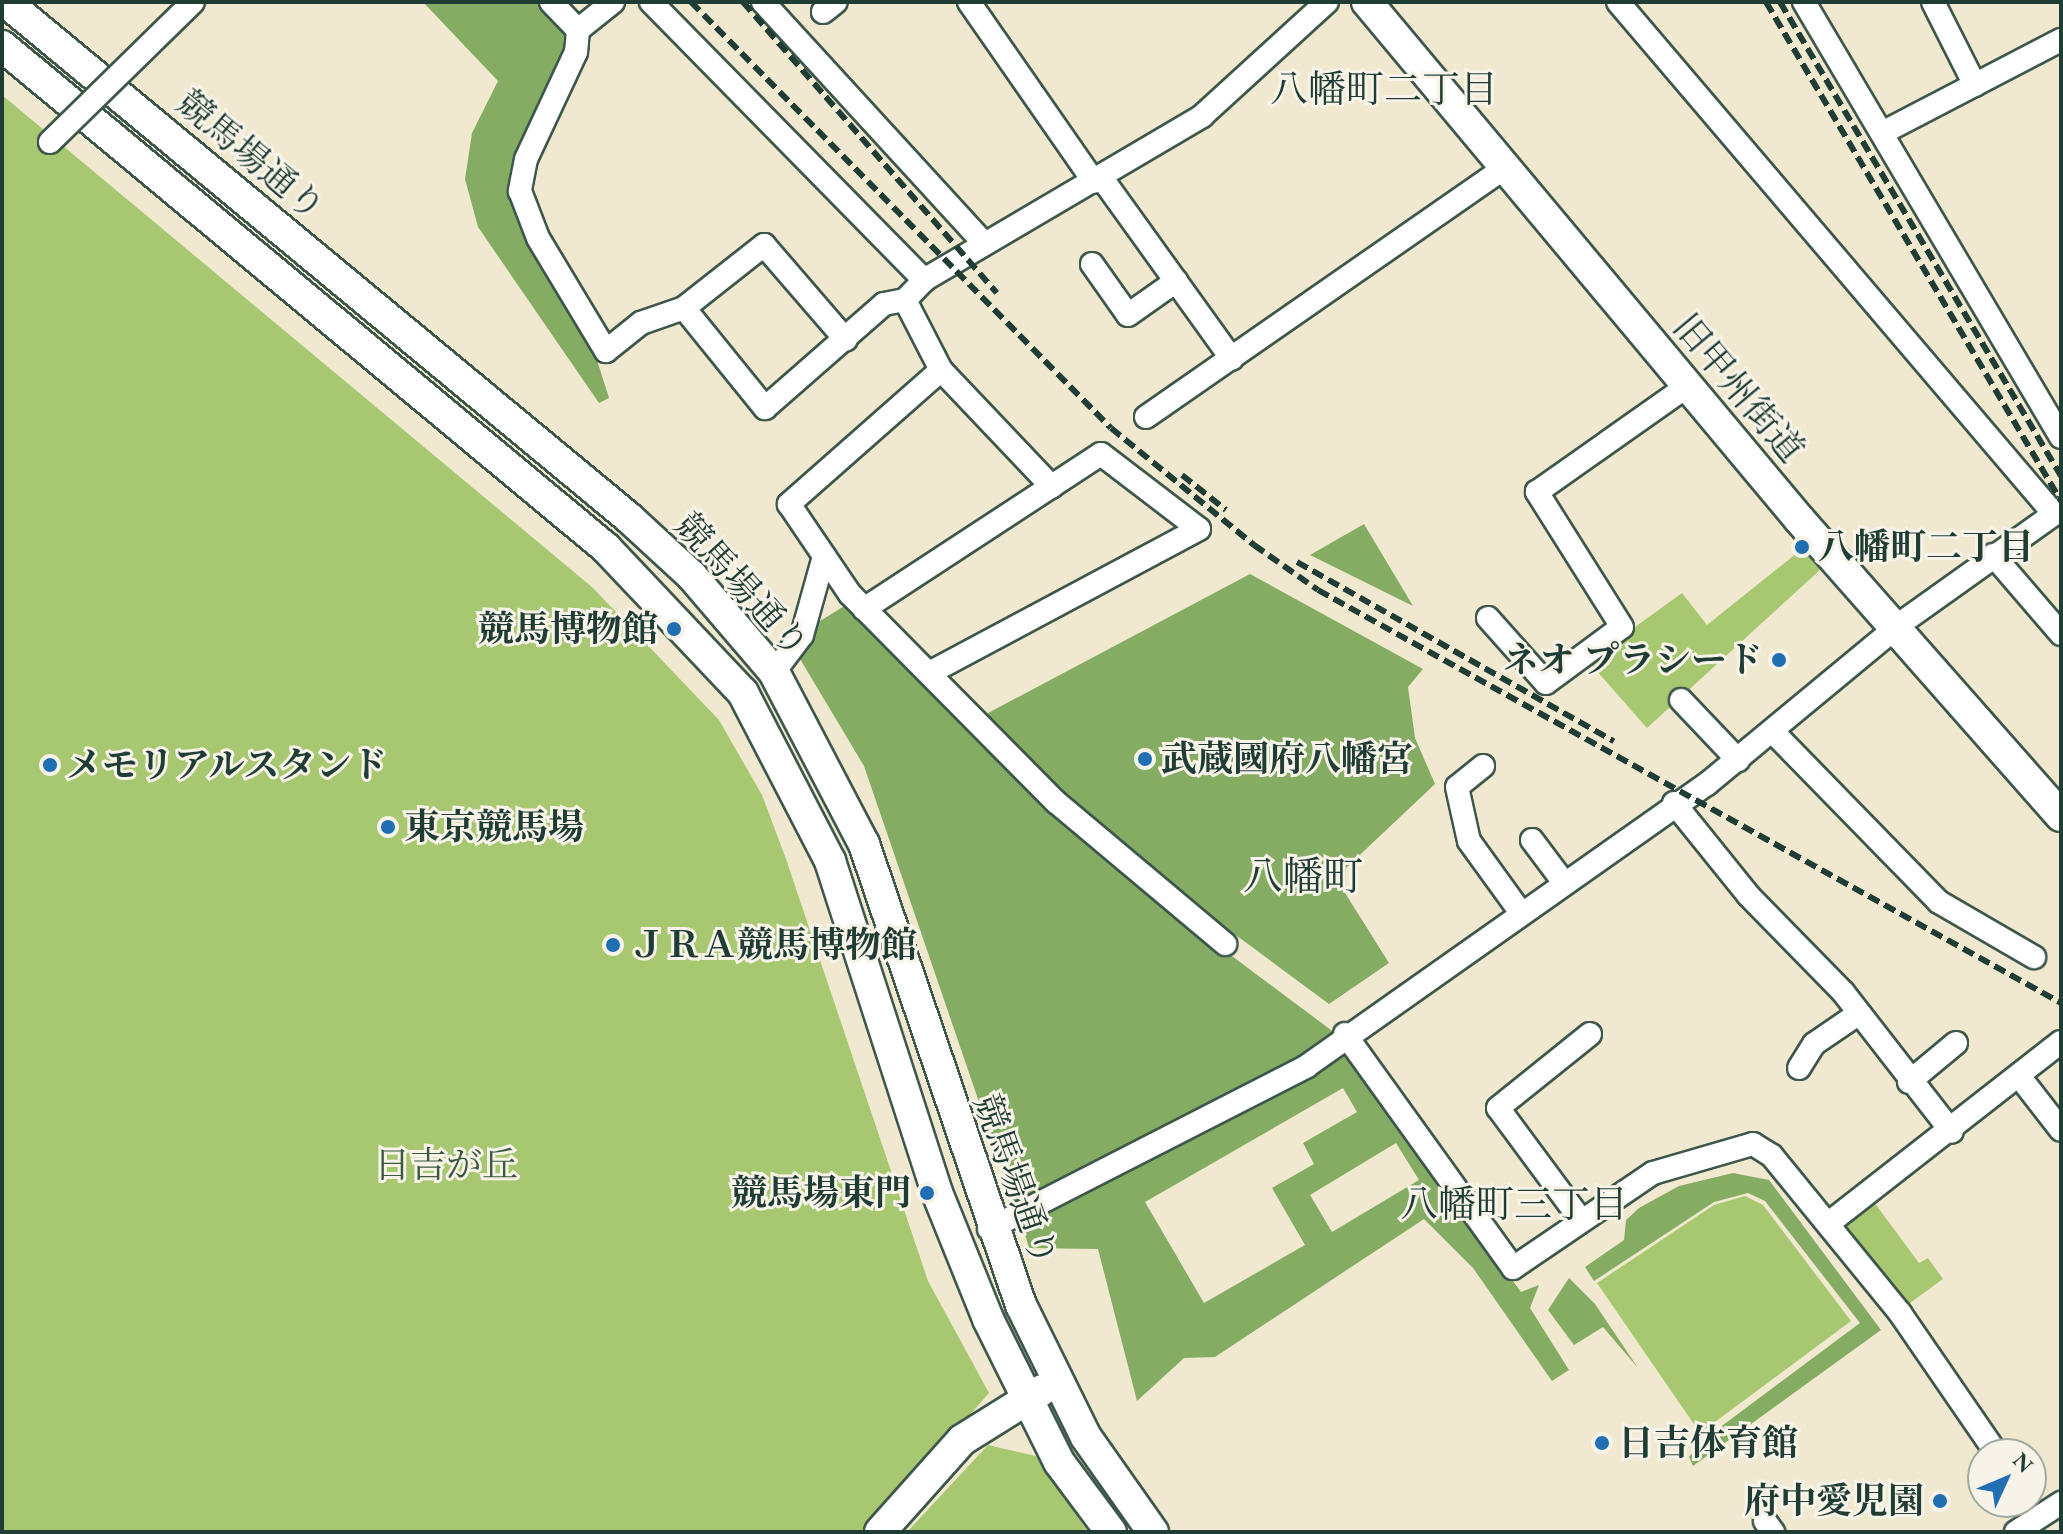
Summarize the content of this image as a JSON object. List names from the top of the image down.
{
  "streets": {
    "street": ["競馬場通り", "旧甲州街道"]
  },
  "districts": ["八幡町二丁目", "八幡町", "八幡町三丁目"],
  "parks": ["日吉が丘"],
  "places": [
    "八幡町二丁目",
    "競馬博物館",
    "ネオ プラシード",
    "武蔵國府八幡宮",
    "メモリアルスタンド",
    "東京競馬場",
    "ＪＲＡ競馬博物館",
    "競馬場東門",
    "日吉体育館",
    "府中愛児園"
  ],
  "north": "top right"
}
